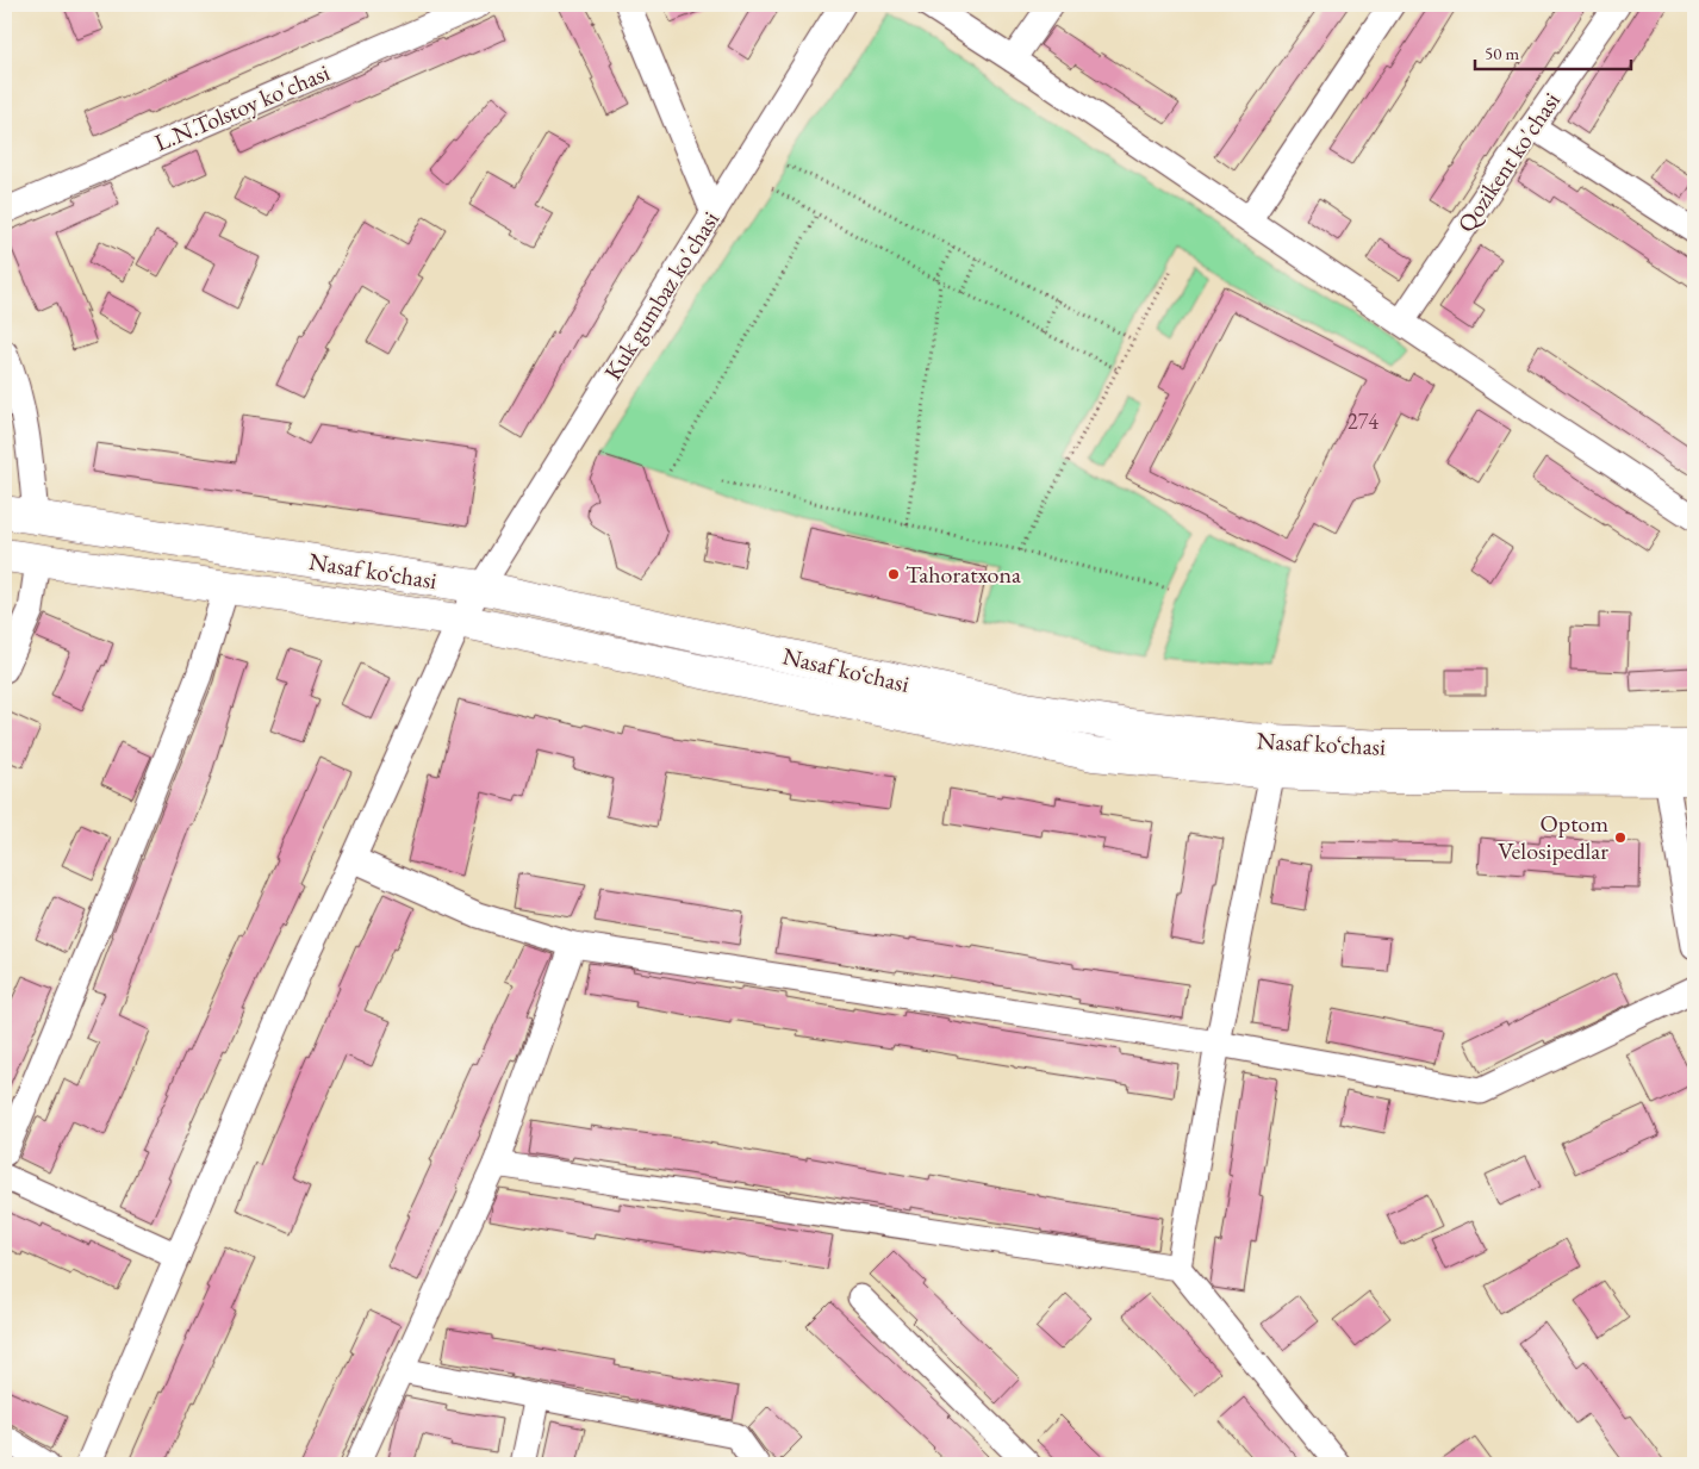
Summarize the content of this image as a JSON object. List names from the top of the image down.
{
  "streets": {
    "main road": ["Nasaf ko‘chasi"],
    "street": ["L.N.Tolstoy ko'chasi", "Qozikent ko'chasi", "Kuk gumbaz ko'chasi"]
  },
  "crossings": [
    ["Kuk gumbaz ko'chasi", "Nasaf ko‘chasi"]
  ],
  "places": ["Tahoratxona", "Optom Velosipedlar"],
  "house_numbers": ["274"],
  "scale_bar": "50 m"
}
